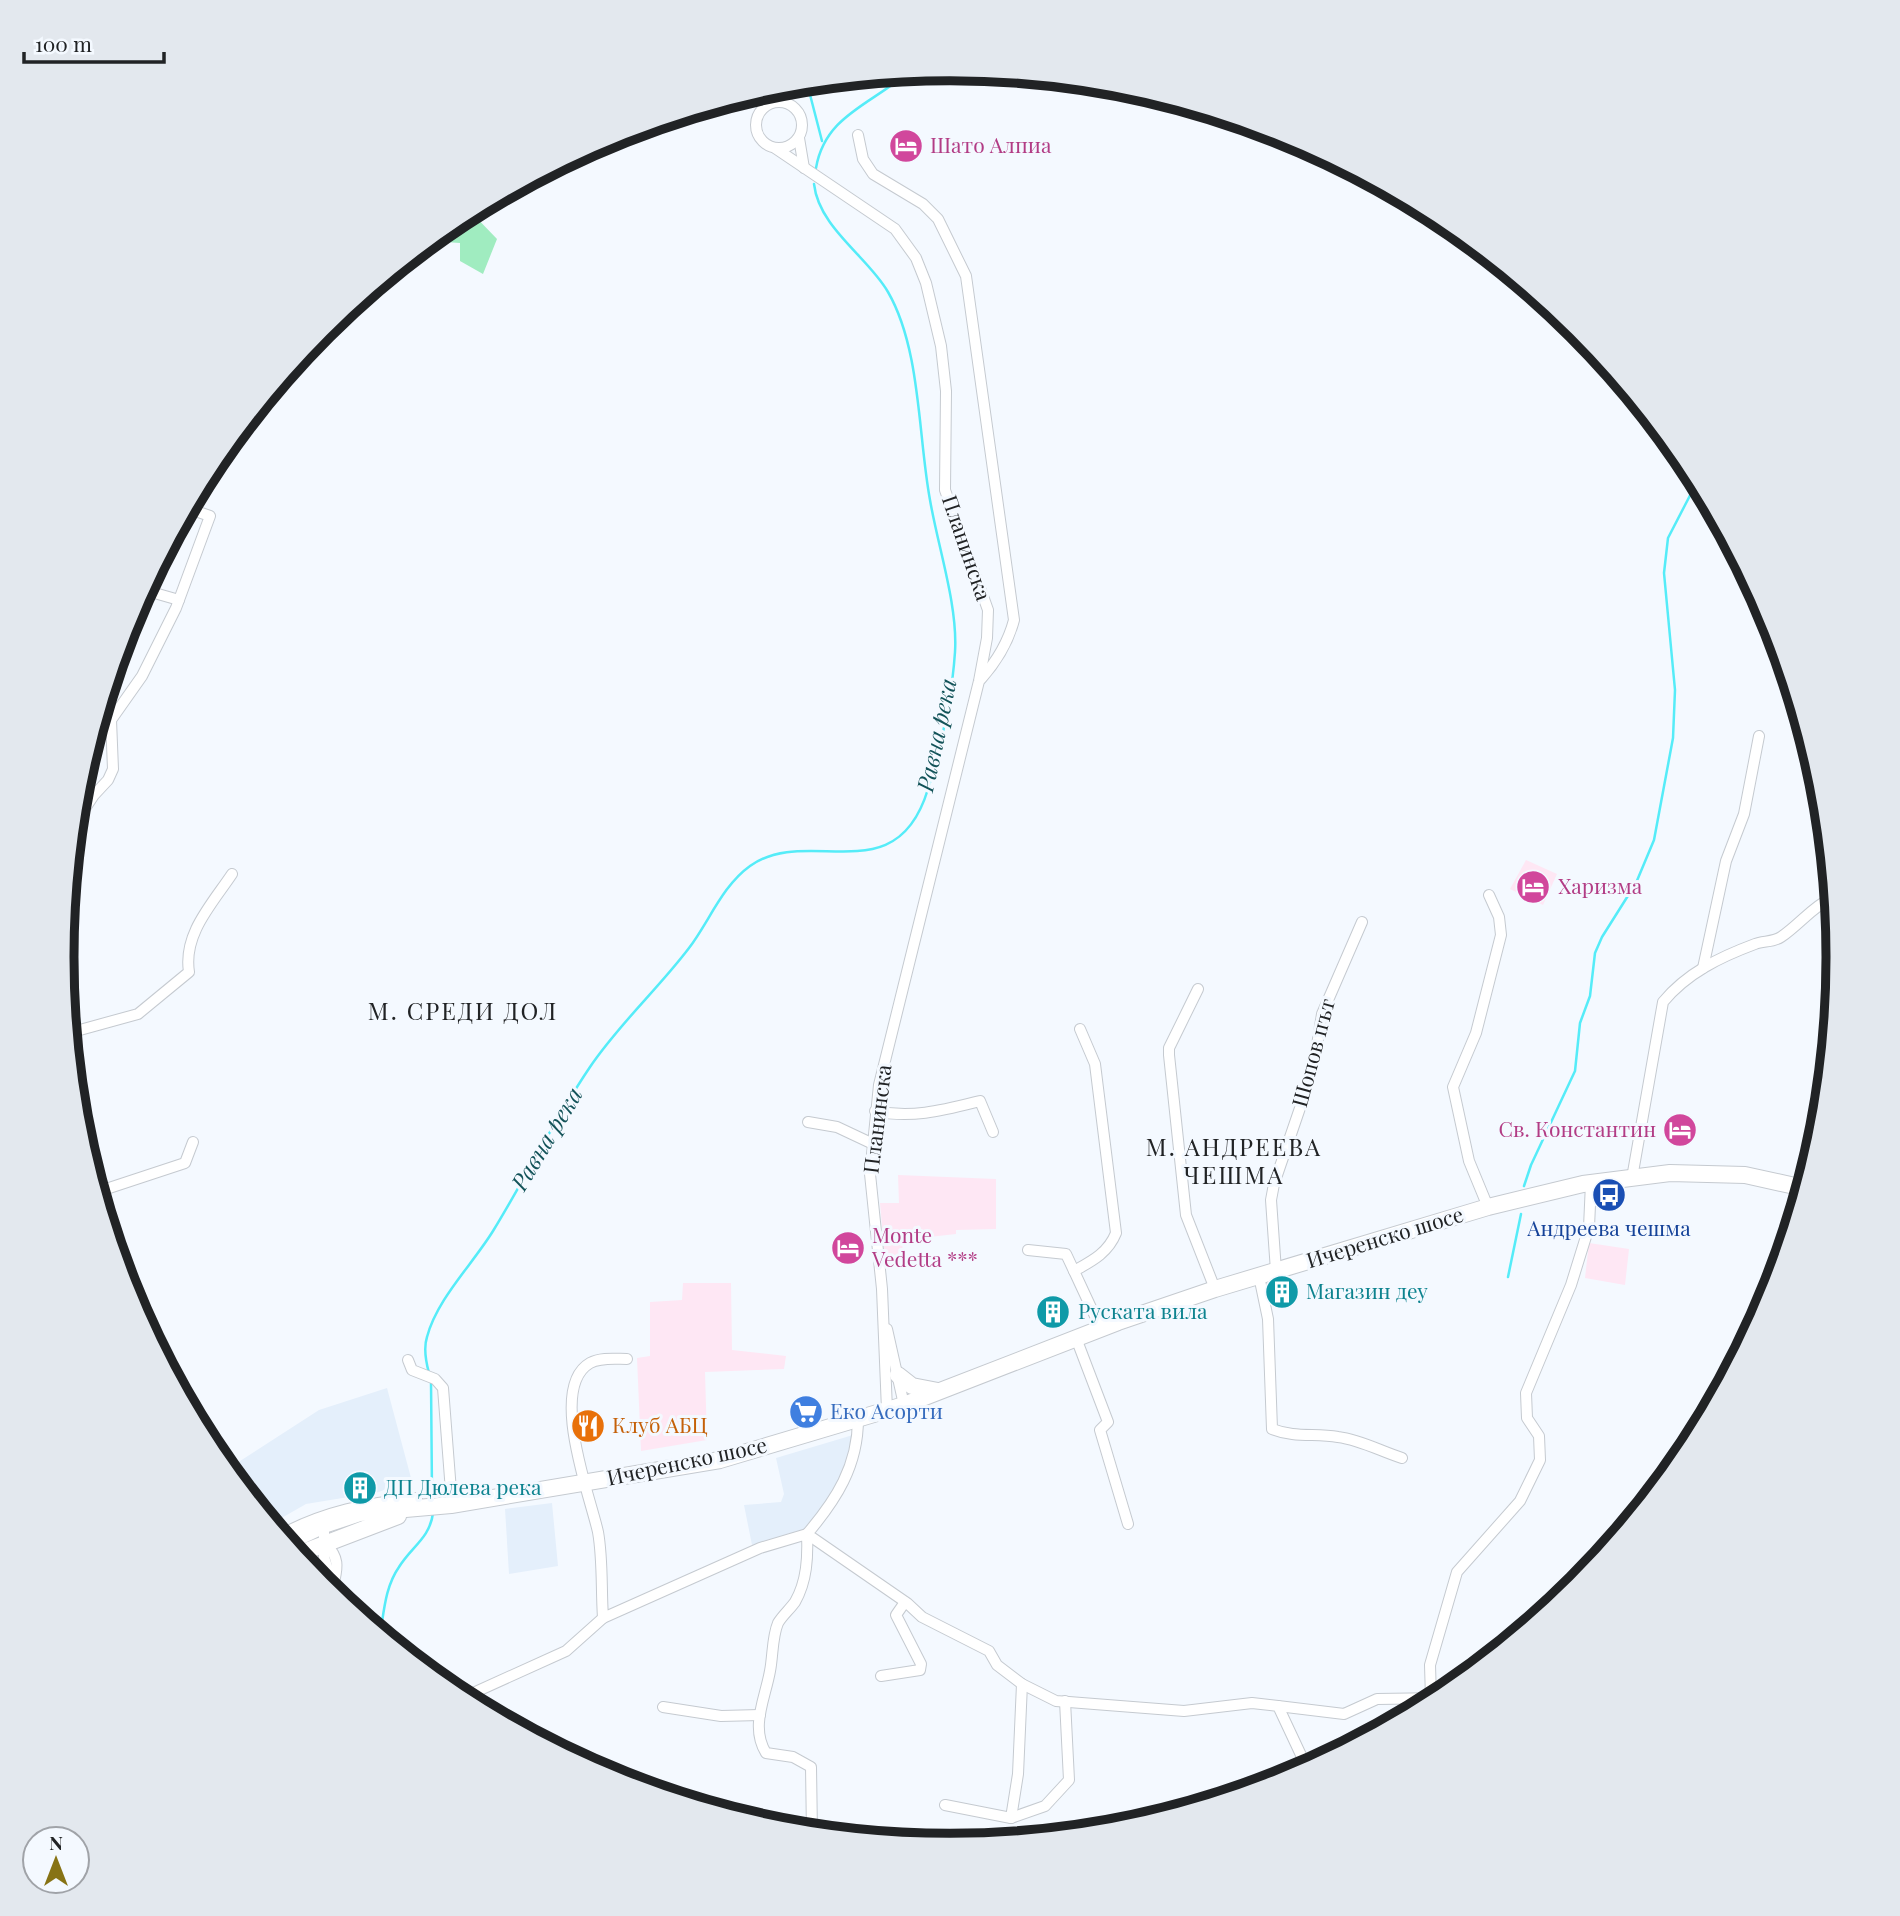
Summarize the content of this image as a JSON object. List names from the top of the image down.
{
  "streets": {
    "street": ["Планинска", "Шопов път", "Ичеренско шосе"]
  },
  "crossings": [
    ["Шопов път", "Ичеренско шосе"]
  ],
  "districts": ["М. СРЕДИ ДОЛ", "М. АНДРЕЕВА ЧЕШМА"],
  "water": ["Равна река"],
  "places": {
    "hotel": [
      "Шато Алпиа",
      "Харизма",
      "Св. Константин",
      "Monte Vedetta ***"
    ],
    "bus stop": ["Андреева чешма"],
    "building": ["Магазин деу", "Руската вила", "ДП Дюлева река"],
    "supermarket": ["Еко Асорти"],
    "restaurant": ["Клуб АБЦ"]
  },
  "scale_bar": "100 m",
  "north": "top"
}
